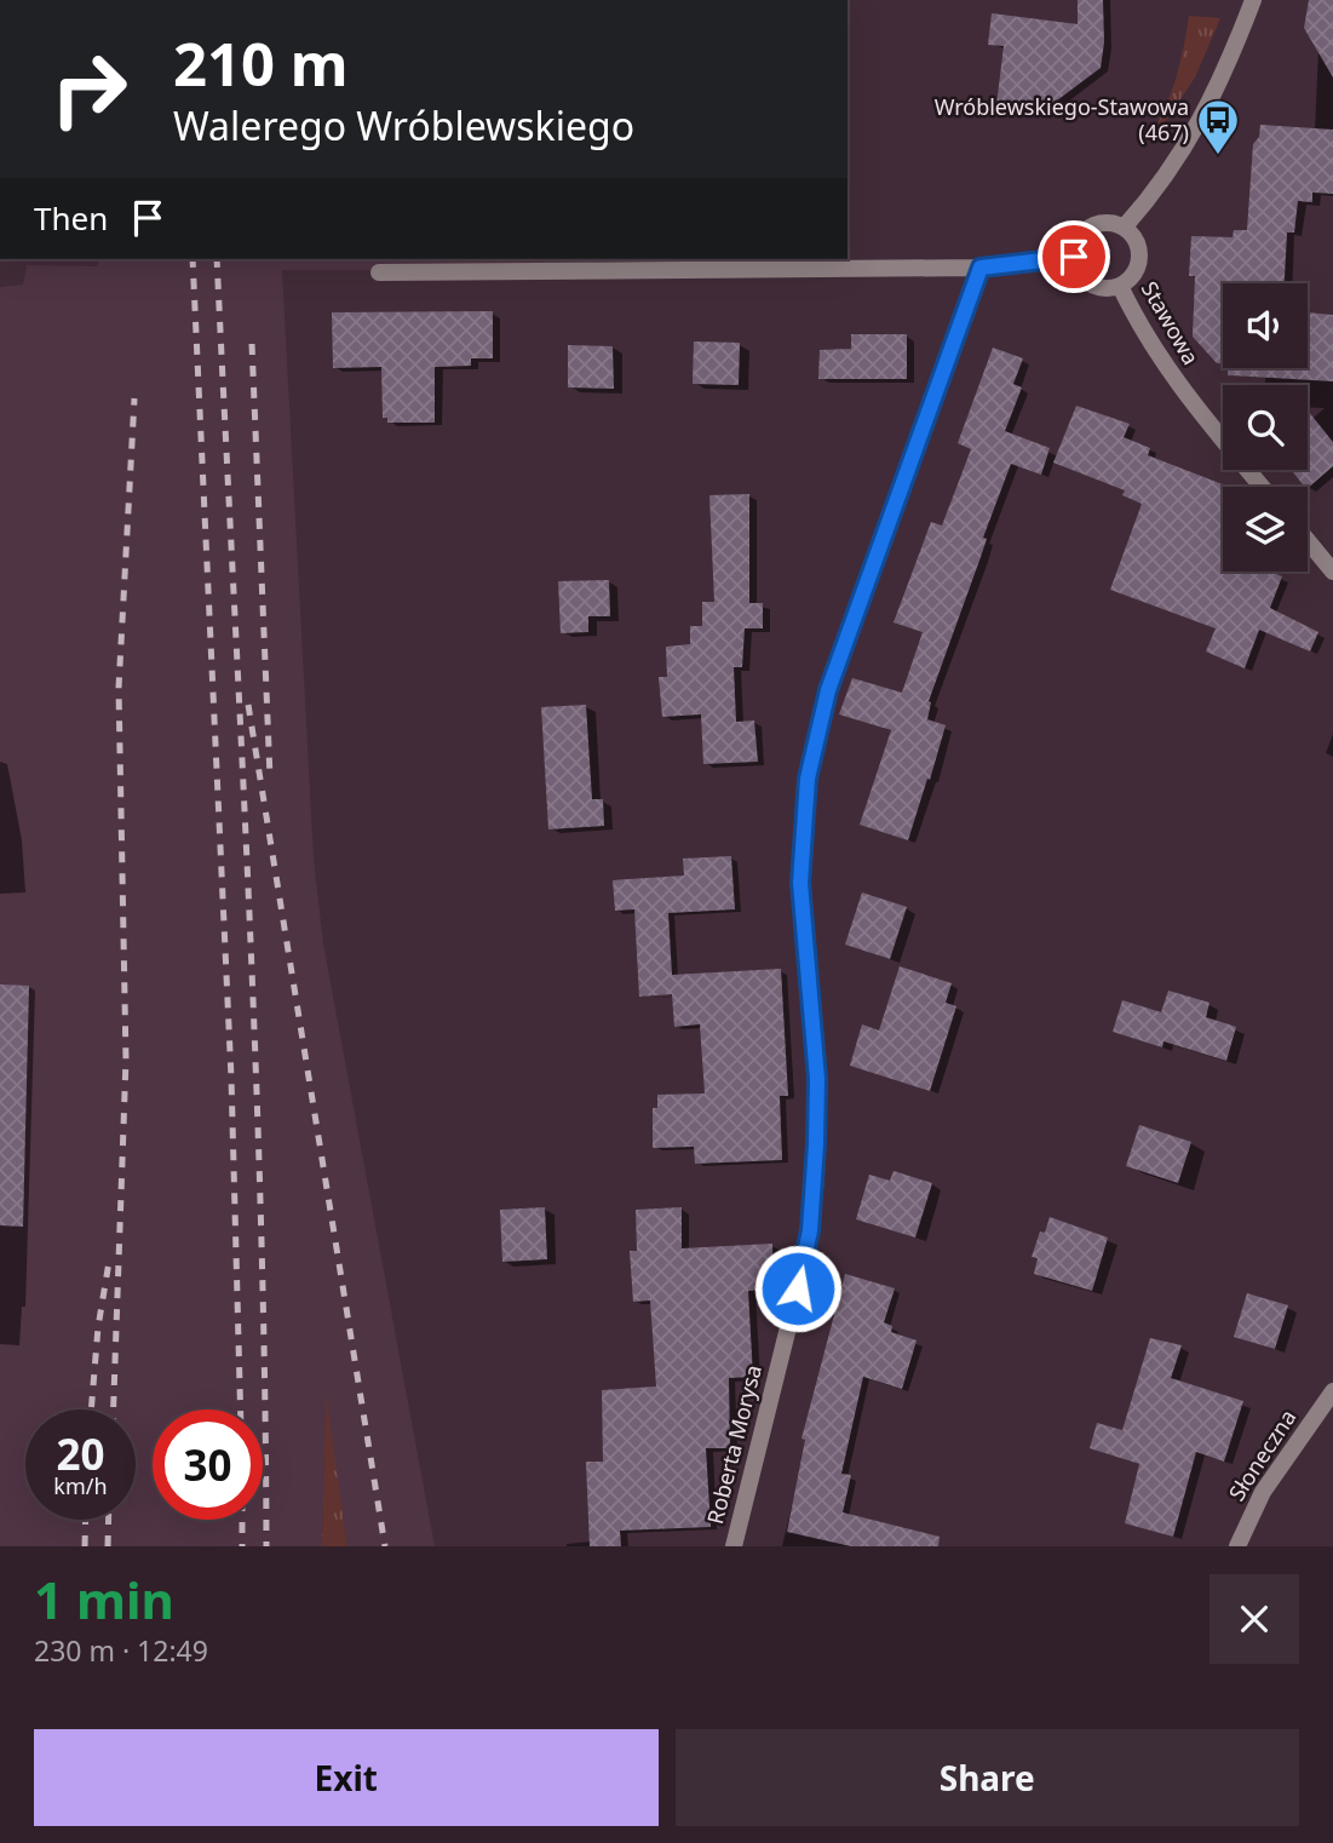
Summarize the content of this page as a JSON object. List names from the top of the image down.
{
  "streets": {
    "street": ["Stawowa", "Roberta Morysa", "Słoneczna"]
  },
  "places": {
    "bus stop": ["Wróblewskiego-Stawowa (467)"]
  },
  "page": {
    "turn": ["210 m", "Walerego Wróblewskiego"],
    "then": "Then",
    "speed": "20 km/h",
    "limit": "30",
    "heading": ["1 min", "230 m · 12:49"],
    "buttons": ["Exit", "Share"]
  }
}
